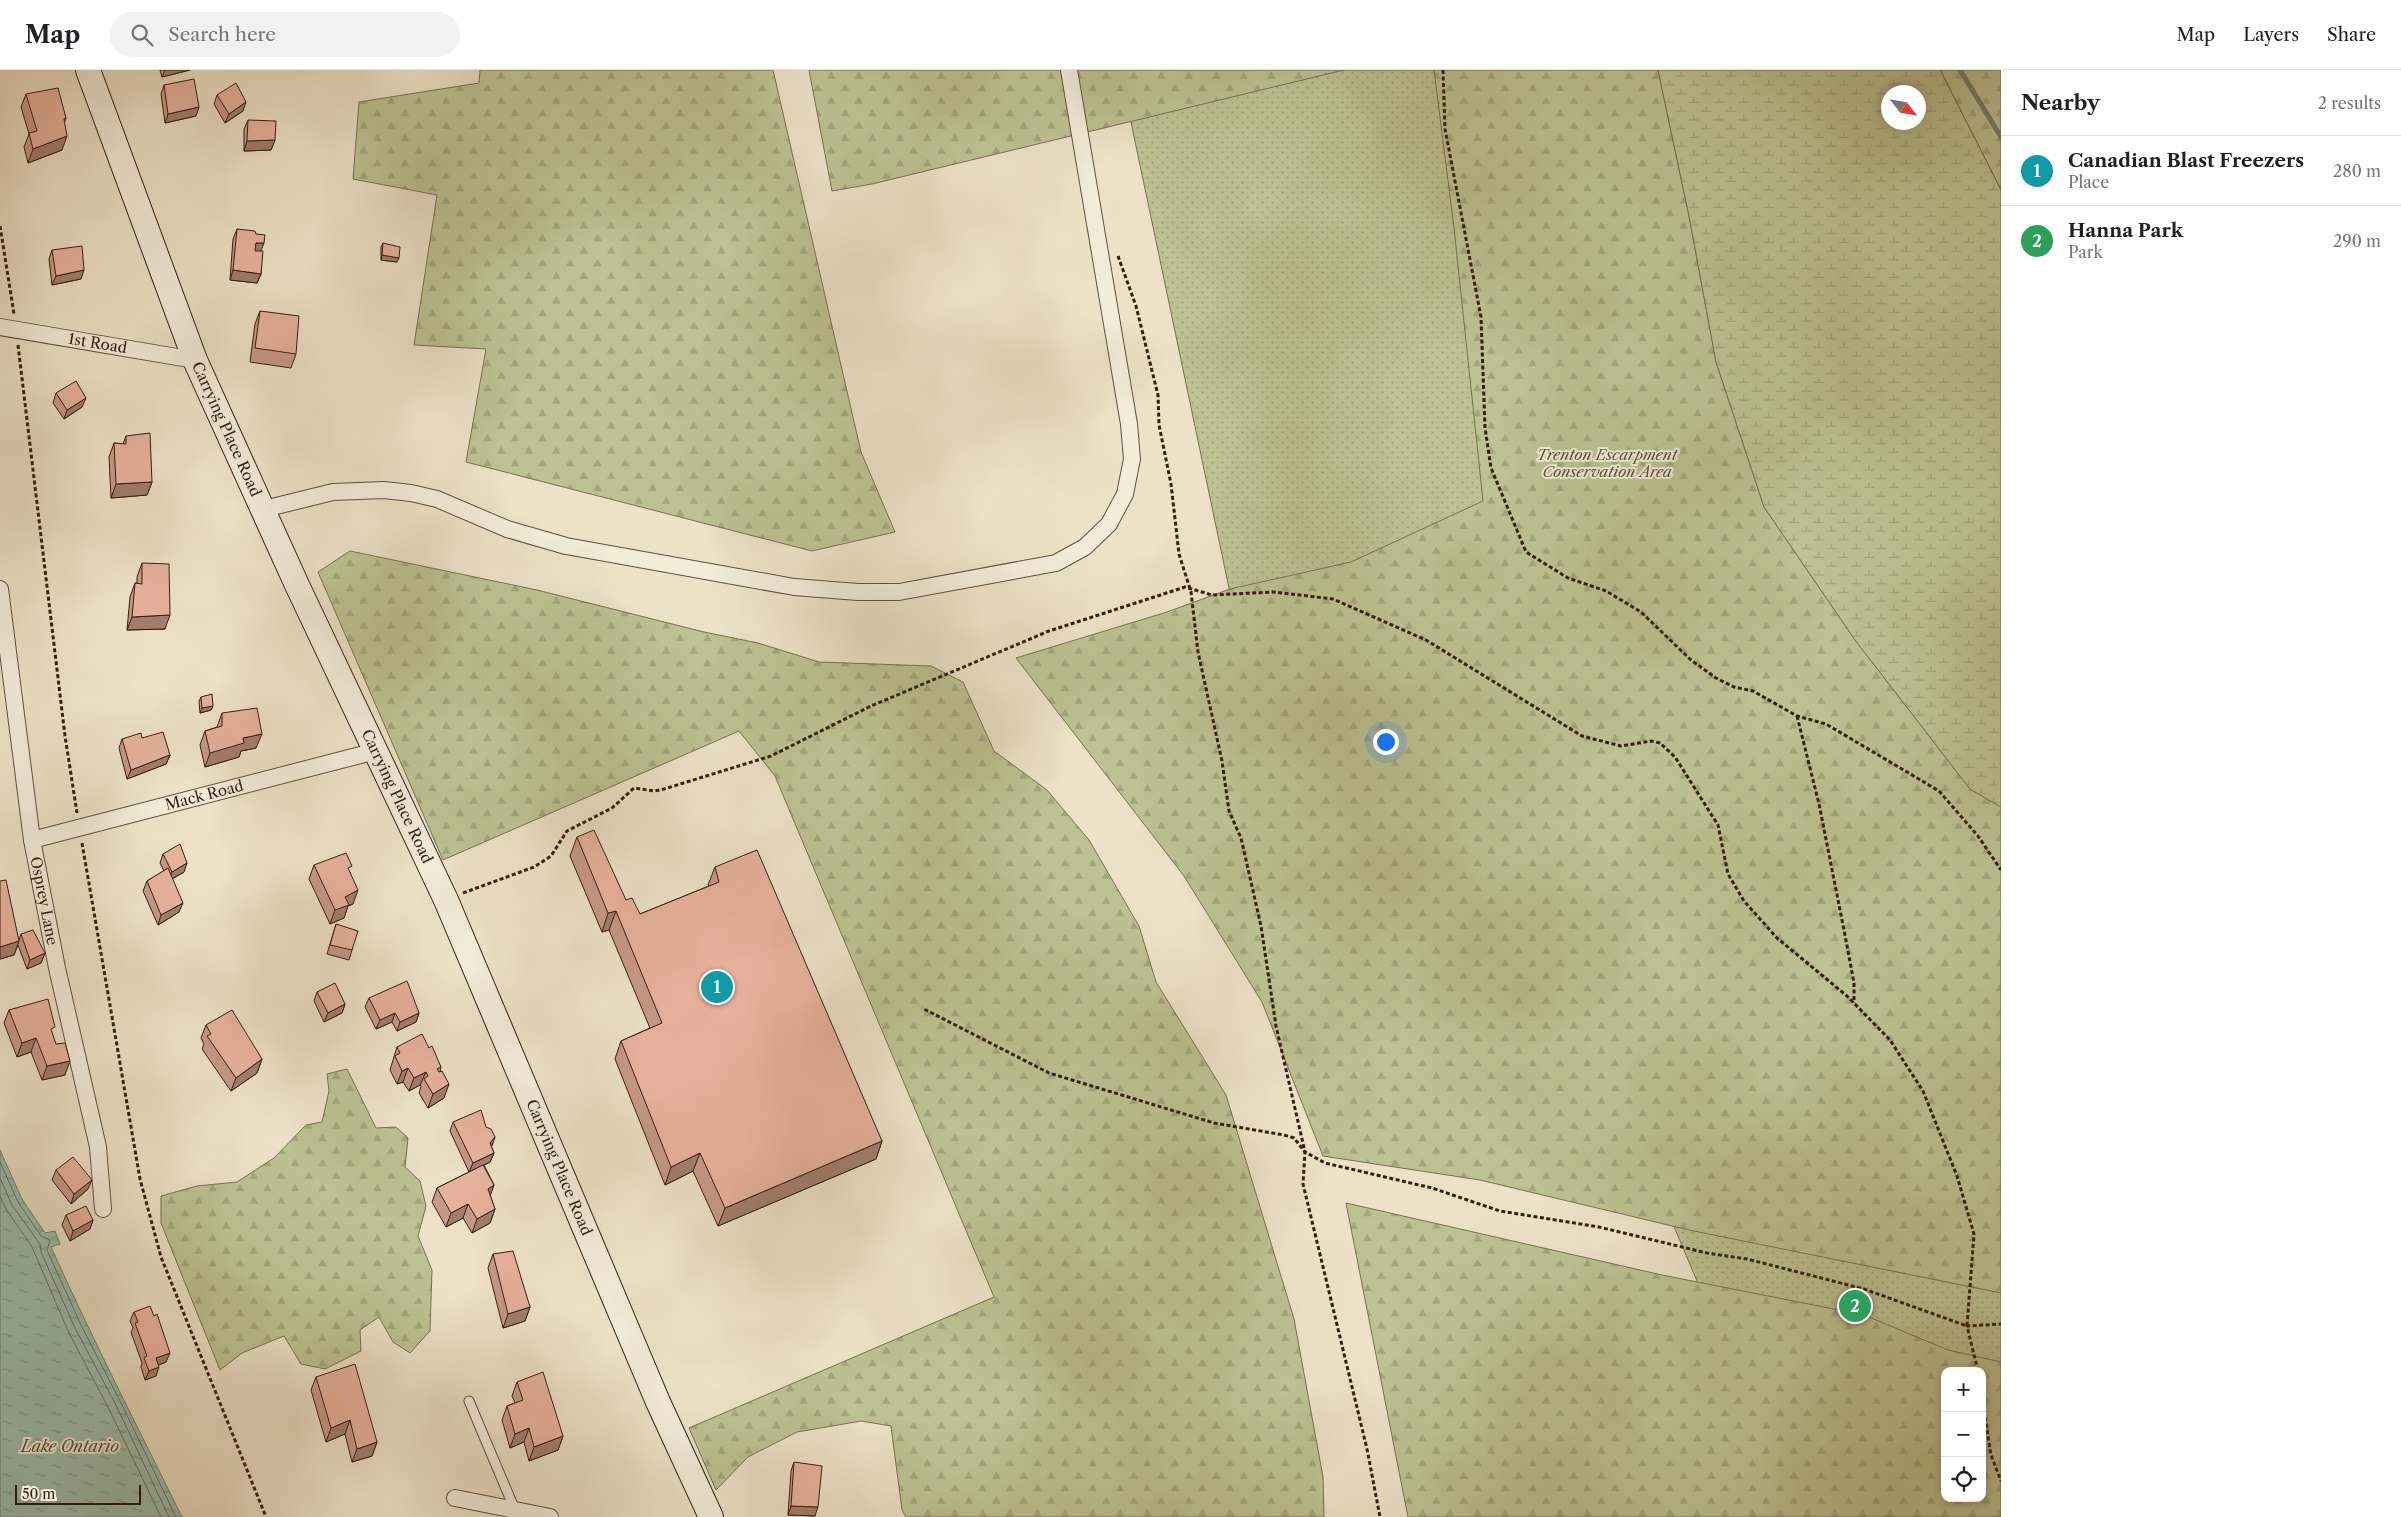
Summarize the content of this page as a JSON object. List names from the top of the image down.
{
  "streets": {
    "main road": ["Carrying Place Road"],
    "street": ["1st Road", "Mack Road", "Osprey Lane"]
  },
  "crossings": [
    ["1st Road", "Carrying Place Road"],
    ["Carrying Place Road", "Mack Road"],
    ["Mack Road", "Osprey Lane"]
  ],
  "water": ["Lake Ontario"],
  "parks": ["Trenton Escarpment Conservation Area"],
  "scale_bar": "50 m",
  "north": "bottom right",
  "page": {
    "header": "Map",
    "search": "Search here",
    "nav": ["Map", "Layers", "Share"],
    "heading": ["Nearby", "2 results"],
    "list": [
      {
        "mark": "1",
        "name": "Canadian Blast Freezers",
        "note": "Place",
        "value": "280 m"
      },
      {
        "mark": "2",
        "name": "Hanna Park",
        "note": "Park",
        "value": "290 m"
      }
    ],
    "pins": ["1", "2"],
    "map_buttons": ["+", "−"],
    "scale": "50 m"
  }
}
